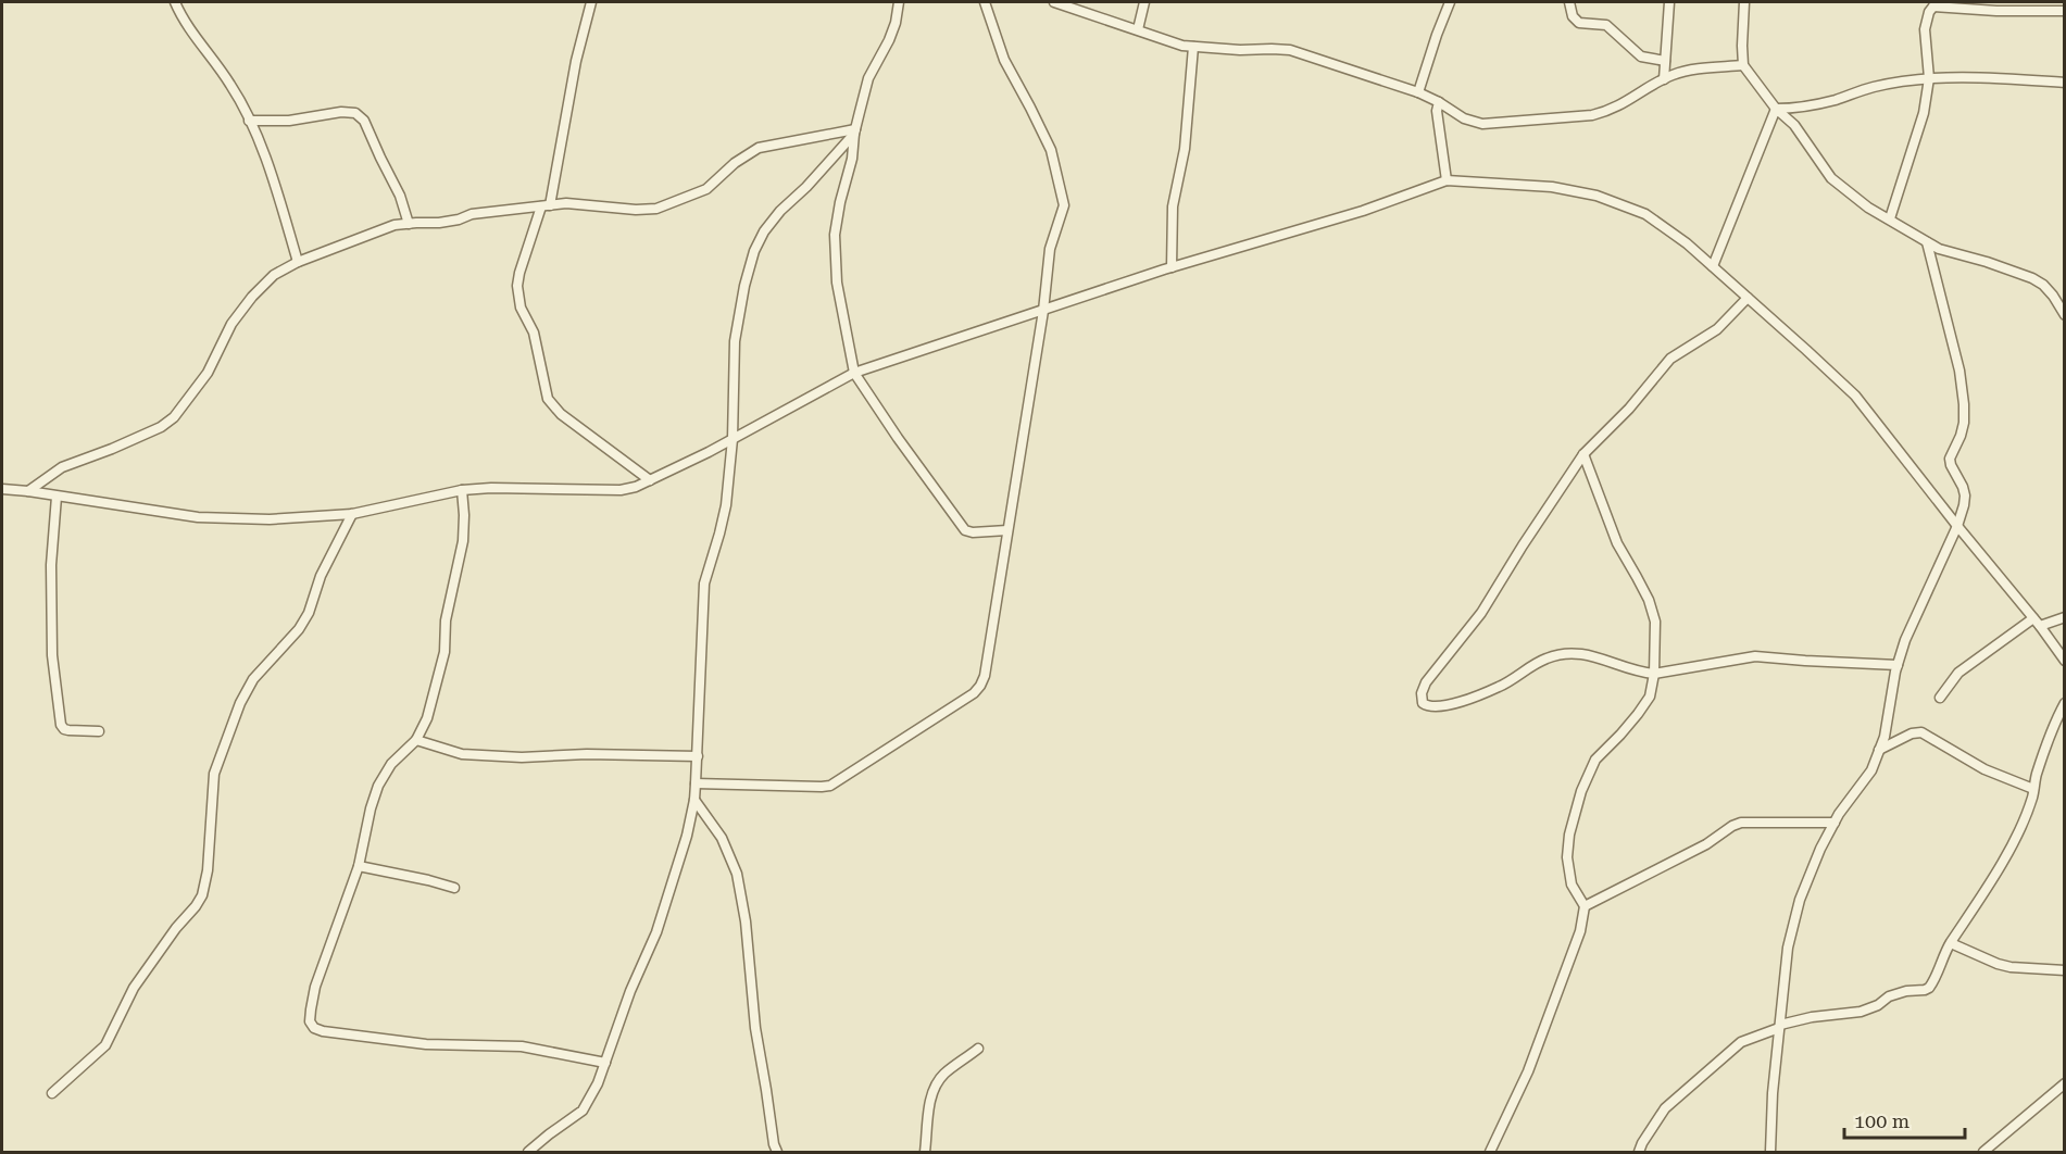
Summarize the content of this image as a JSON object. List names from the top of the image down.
{
  "scale_bar": "100 m"
}
